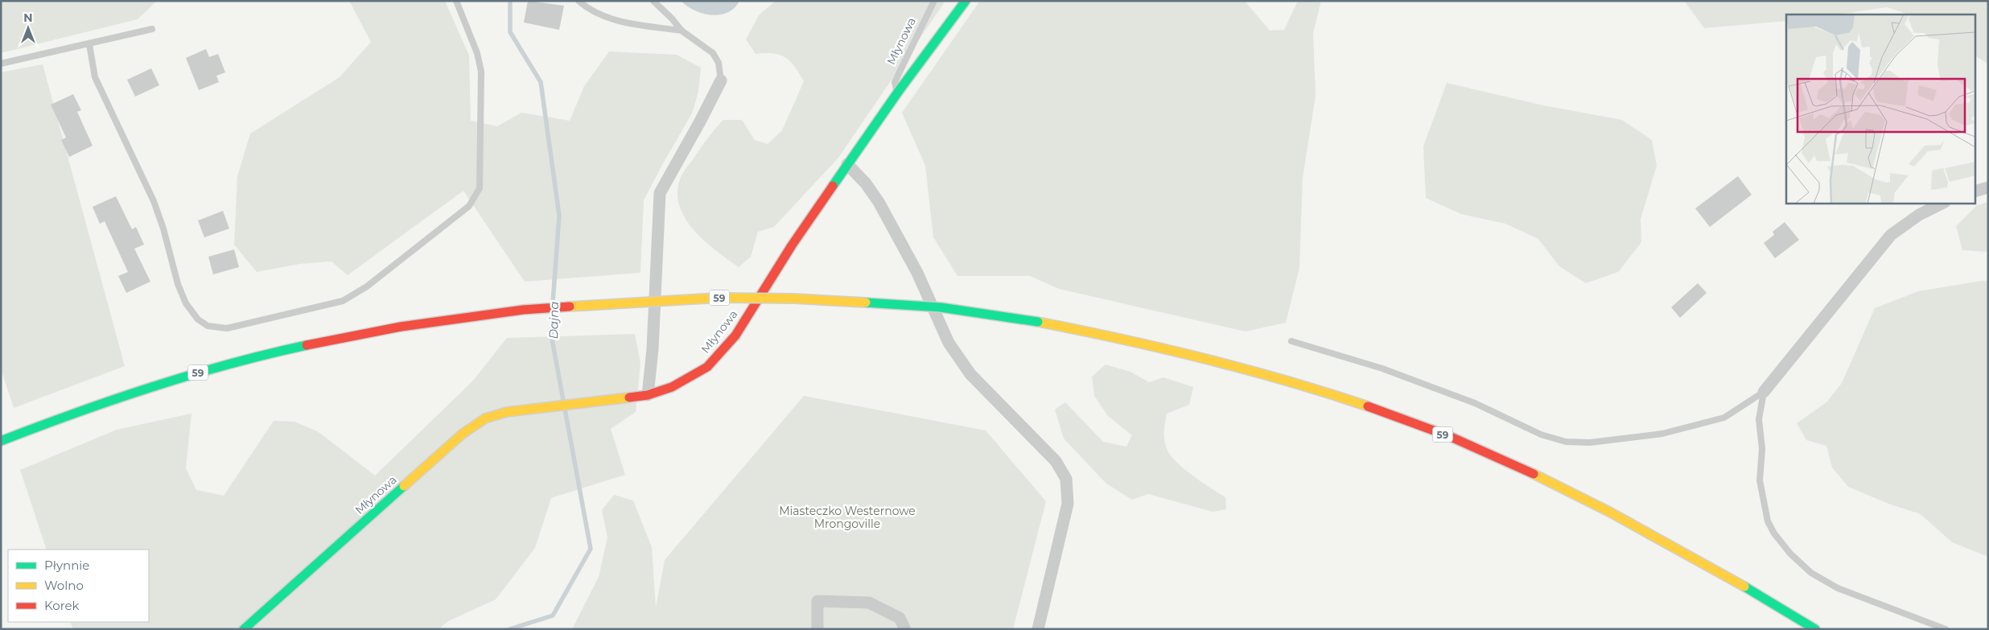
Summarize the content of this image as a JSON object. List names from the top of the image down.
{
  "streets": {
    "main road": ["Młynowa", "59"]
  },
  "water": ["Dajna"],
  "parks": ["Miasteczko Westernowe Mrongoville"],
  "legend": ["Płynnie", "Wolno", "Korek"],
  "north": "top"
}
